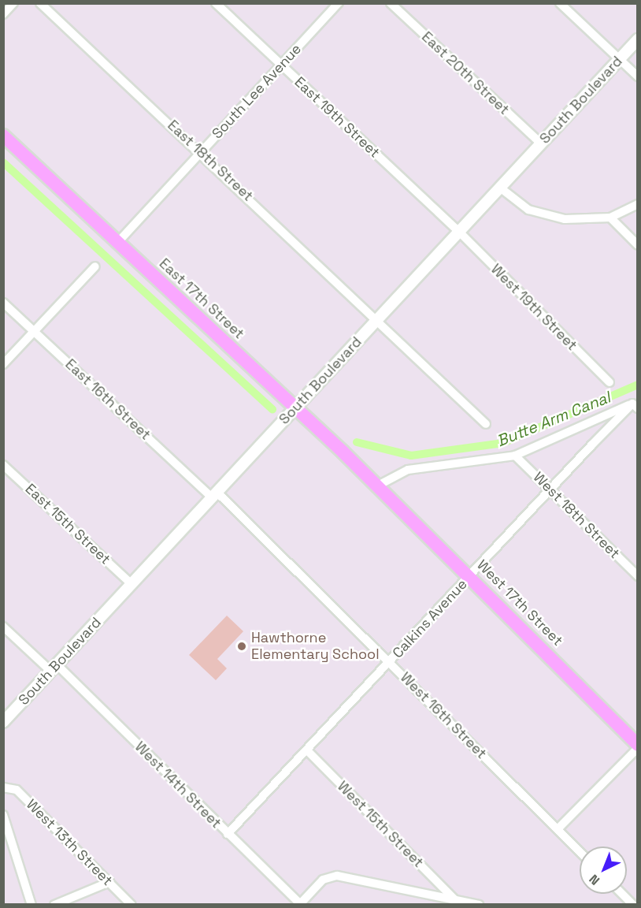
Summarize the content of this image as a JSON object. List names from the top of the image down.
{
  "streets": {
    "main road": ["East 17th Street", "West 17th Street"],
    "street": [
      "East 20th Street",
      "South Lee Avenue",
      "South Boulevard",
      "East 19th Street",
      "East 18th Street",
      "West 19th Street",
      "East 16th Street",
      "West 18th Street",
      "East 15th Street",
      "Calkins Avenue",
      "West 16th Street",
      "West 14th Street",
      "West 15th Street",
      "West 13th Street"
    ]
  },
  "crossings": [
    ["East 20th Street", "South Boulevard"],
    ["South Lee Avenue", "East 19th Street"],
    ["South Lee Avenue", "East 18th Street"],
    ["South Lee Avenue", "East 17th Street"],
    ["South Boulevard", "East 19th Street"],
    ["South Boulevard", "East 18th Street"],
    ["South Boulevard", "East 17th Street"],
    ["South Boulevard", "West 19th Street"],
    ["South Boulevard", "East 16th Street"],
    ["South Boulevard", "East 15th Street"],
    ["South Boulevard", "West 16th Street"],
    ["South Boulevard", "West 14th Street"],
    ["East 19th Street", "West 19th Street"],
    ["East 17th Street", "West 17th Street"],
    ["East 16th Street", "West 16th Street"],
    ["West 18th Street", "Calkins Avenue"],
    ["West 17th Street", "Calkins Avenue"],
    ["Calkins Avenue", "West 16th Street"],
    ["Calkins Avenue", "West 14th Street"],
    ["Calkins Avenue", "West 15th Street"]
  ],
  "water": ["Butte Arm Canal"],
  "places": ["Hawthorne Elementary School"],
  "north": "bottom left"
}
